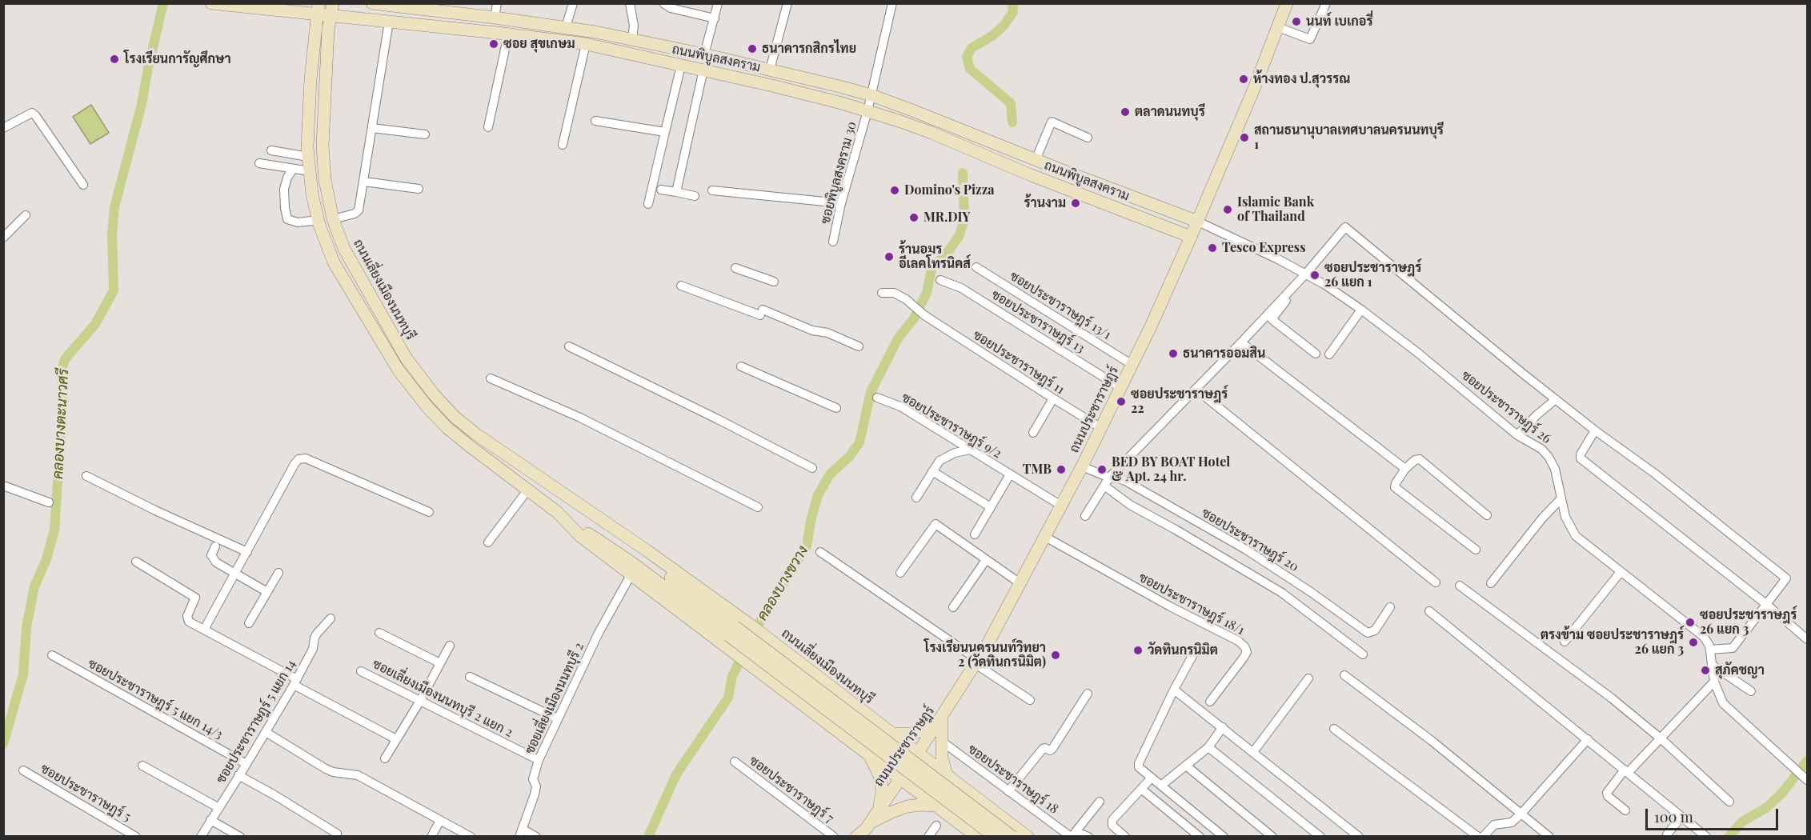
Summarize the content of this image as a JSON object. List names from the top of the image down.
{
  "streets": {
    "main road": ["ถนนพิบูลสงคราม", "ถนนเลี่ยงเมืองนนทบุรี", "ถนนประชาราษฎร์"],
    "street": [
      "ซอยพิบูลสงคราม 30",
      "ซอยประชาราษฎร์ 13/1",
      "ซอยประชาราษฎร์ 13",
      "ซอยประชาราษฎร์ 11",
      "ซอยประชาราษฎร์ 26",
      "ซอยประชาราษฎร์ 9/2",
      "ซอยประชาราษฎร์ 20",
      "ซอยประชาราษฎร์ 18/1",
      "ซอยเลี่ยงเมืองนนทบุรี 2 แยก 2",
      "ซอยเลี่ยงเมืองนนทบุรี 2",
      "ซอยประชาราษฎร์ 5 แยก 14/3",
      "ซอยประชาราษฎร์ 5 แยก 14",
      "ซอยประชาราษฎร์ 18",
      "ซอยประชาราษฎร์ 7",
      "ซอยประชาราษฏร์ 5"
    ]
  },
  "crossings": [
    ["ถนนพิบูลสงคราม", "ซอยพิบูลสงคราม 30"],
    ["ถนนพิบูลสงคราม", "ถนนเลี่ยงเมืองนนทบุรี"],
    ["ถนนพิบูลสงคราม", "ซอยประชาราษฎร์ 26"],
    ["ถนนพิบูลสงคราม", "ถนนประชาราษฎร์"],
    ["ถนนเลี่ยงเมืองนนทบุรี", "ถนนประชาราษฎร์"],
    ["ถนนเลี่ยงเมืองนนทบุรี", "ซอยเลี่ยงเมืองนนทบุรี 2"],
    ["ซอยประชาราษฎร์ 13/1", "ถนนประชาราษฎร์"],
    ["ซอยประชาราษฎร์ 13", "ถนนประชาราษฎร์"],
    ["ซอยประชาราษฎร์ 11", "ถนนประชาราษฎร์"],
    ["ซอยประชาราษฎร์ 26", "ถนนประชาราษฎร์"],
    ["ถนนประชาราษฎร์", "ซอยประชาราษฎร์ 9/2"],
    ["ถนนประชาราษฎร์", "ซอยประชาราษฎร์ 20"],
    ["ถนนประชาราษฎร์", "ซอยประชาราษฎร์ 18/1"],
    ["ซอยเลี่ยงเมืองนนทบุรี 2 แยก 2", "ซอยเลี่ยงเมืองนนทบุรี 2"],
    ["ซอยประชาราษฎร์ 5 แยก 14/3", "ซอยประชาราษฎร์ 5 แยก 14"]
  ],
  "water": ["คลองบางตะนาวศรี", "คลองบางขวาง"],
  "places": [
    "นนท์ เบเกอรี่",
    "ซอย สุขเกษม",
    "ธนาคารกสิกรไทย",
    "โรงเรียนการัญศึกษา",
    "ห้างทอง ป.สุวรรณ",
    "ตลาดนนทบุรี",
    "สถานธนานุบาลเทศบาลนครนนทบุรี 1",
    "Domino's Pizza",
    "ร้านงาม",
    "Islamic Bank of Thailand",
    "MR.DIY",
    "Tesco Express",
    "ร้านอมร อีเลคโทรนิคส์",
    "ซอยประชาราษฎร์ 26 แยก 1",
    "ธนาคารออมสิน",
    "ซอยประชาราษฎร์ 22",
    "TMB",
    "BED BY BOAT Hotel & Apt. 24 hr.",
    "ซอยประชาราษฎร์ 26 แยก 3",
    "ตรงข้าม ซอยประชาราษฎร์ 26 แยก 3",
    "วัดทินกรนิมิต",
    "โรงเรียนนครนนท์วิทยา 2 (วัดทินกรนิมิต)",
    "สุภัคชญา"
  ],
  "scale_bar": "100 m"
}
